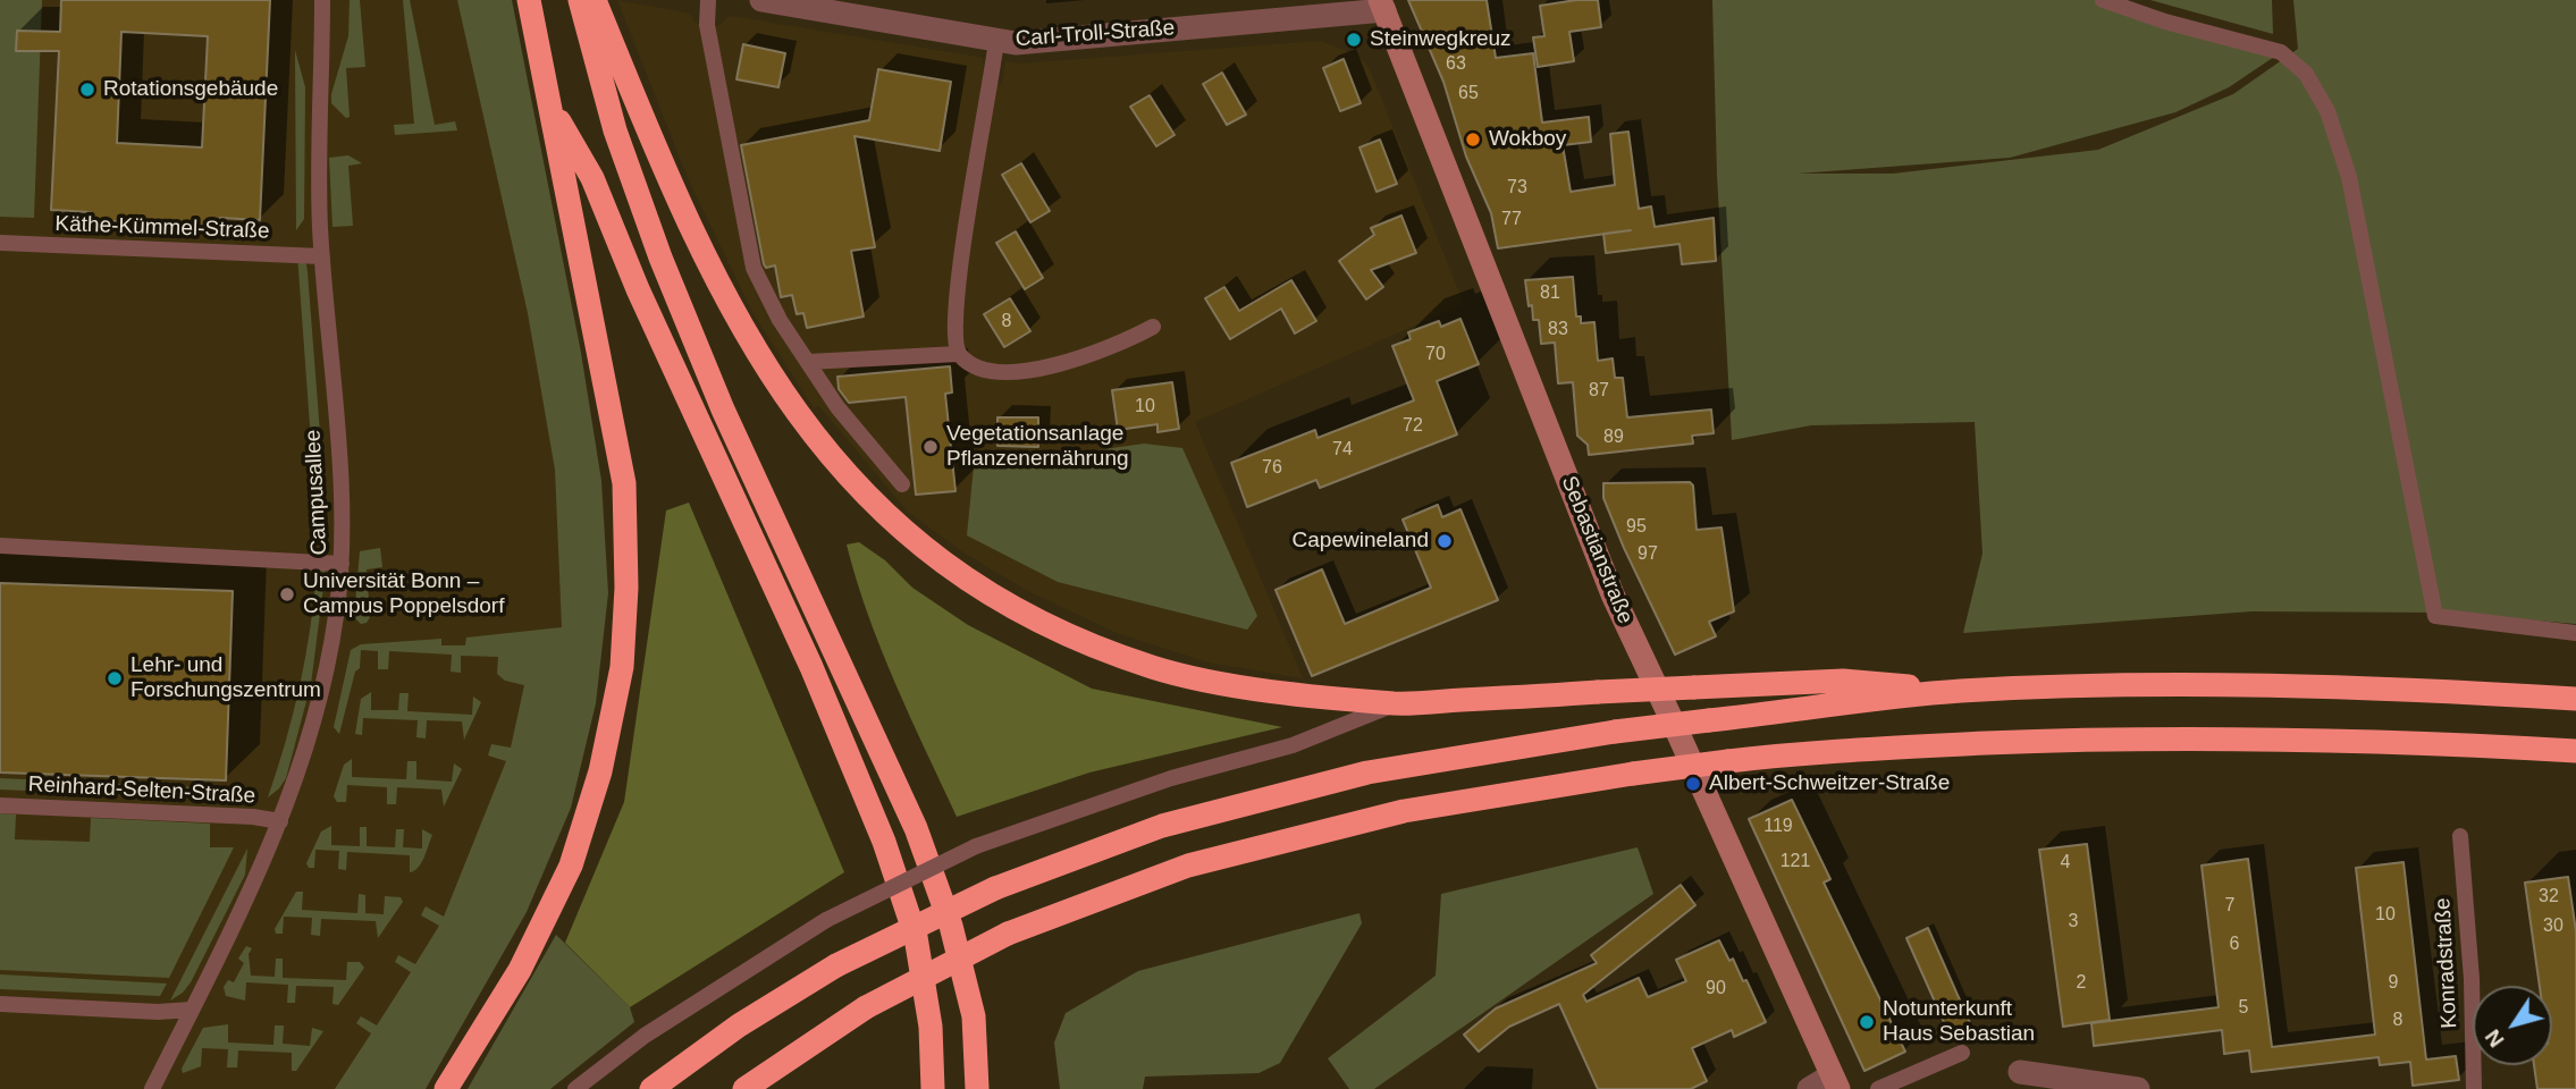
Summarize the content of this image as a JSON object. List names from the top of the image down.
{
  "streets": {
    "street": ["Carl-Troll-Straße", "Sebastianstraße"],
    "lane": [
      "Käthe-Kümmel-Straße",
      "Campusallee",
      "Reinhard-Selten-Straße",
      "Konradstraße"
    ]
  },
  "crossings": [
    ["Carl-Troll-Straße", "Sebastianstraße"],
    ["Käthe-Kümmel-Straße", "Campusallee"],
    ["Campusallee", "Reinhard-Selten-Straße"]
  ],
  "places": [
    "Steinwegkreuz",
    "Rotationsgebäude",
    "Wokboy",
    "Vegetationsanlage Pflanzenernährung",
    "Capewineland",
    "Universität Bonn – Campus Poppelsdorf",
    "Lehr- und Forschungszentrum",
    "Albert-Schweitzer-Straße",
    "Notunterkunft Haus Sebastian"
  ],
  "house_numbers": [
    "63",
    "65",
    "73",
    "77",
    "81",
    "8",
    "83",
    "70",
    "87",
    "10",
    "72",
    "89",
    "74",
    "76",
    "95",
    "97",
    "119",
    "121",
    "4",
    "32",
    "7",
    "10",
    "3",
    "30",
    "6",
    "2",
    "9",
    "90",
    "5",
    "8"
  ],
  "north": "bottom left"
}
